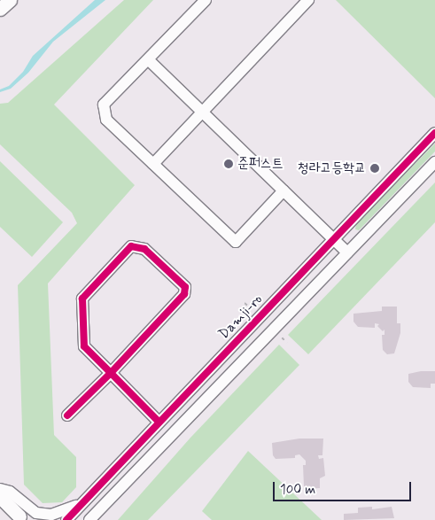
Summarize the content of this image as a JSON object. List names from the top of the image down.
{
  "streets": {
    "street": ["Damji-ro"]
  },
  "places": ["준퍼스트", "청라고등학교"],
  "scale_bar": "100 m"
}
